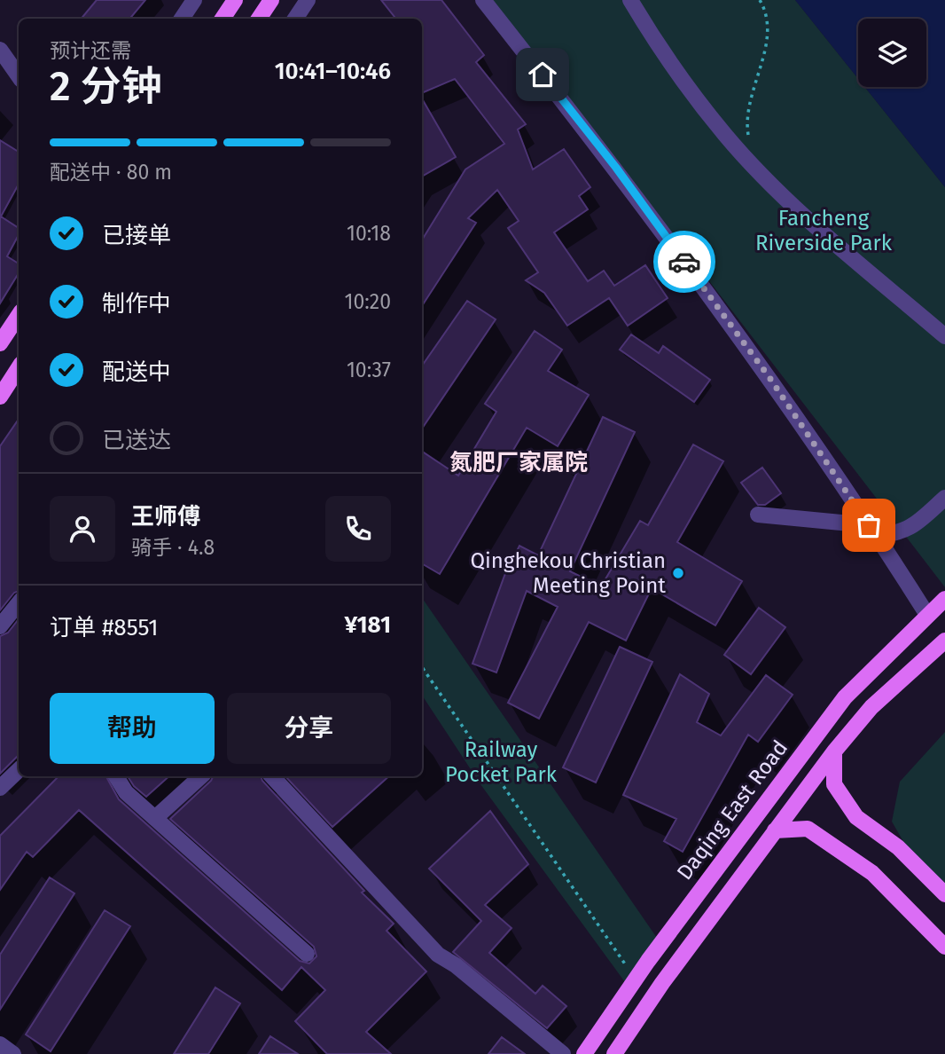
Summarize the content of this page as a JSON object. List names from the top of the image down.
{
  "streets": {
    "main road": ["Daqing East Road"]
  },
  "districts": ["氮肥厂家属院"],
  "parks": ["Fancheng Riverside Park", "Railway Pocket Park"],
  "places": ["Qinghekou Christian Meeting Point"],
  "page": {
    "heading": ["2 分钟", "预计还需", "10:41–10:46"],
    "panel": [
      "王师傅",
      "骑手 · 4.8",
      "订单 #8551",
      "¥181"
    ],
    "bar": "配送中 · 80 m",
    "list": [
      ["已接单", "10:18"],
      ["制作中", "10:20"],
      ["配送中", "10:37"],
      "已送达"
    ],
    "buttons": ["帮助", "分享"]
  }
}
